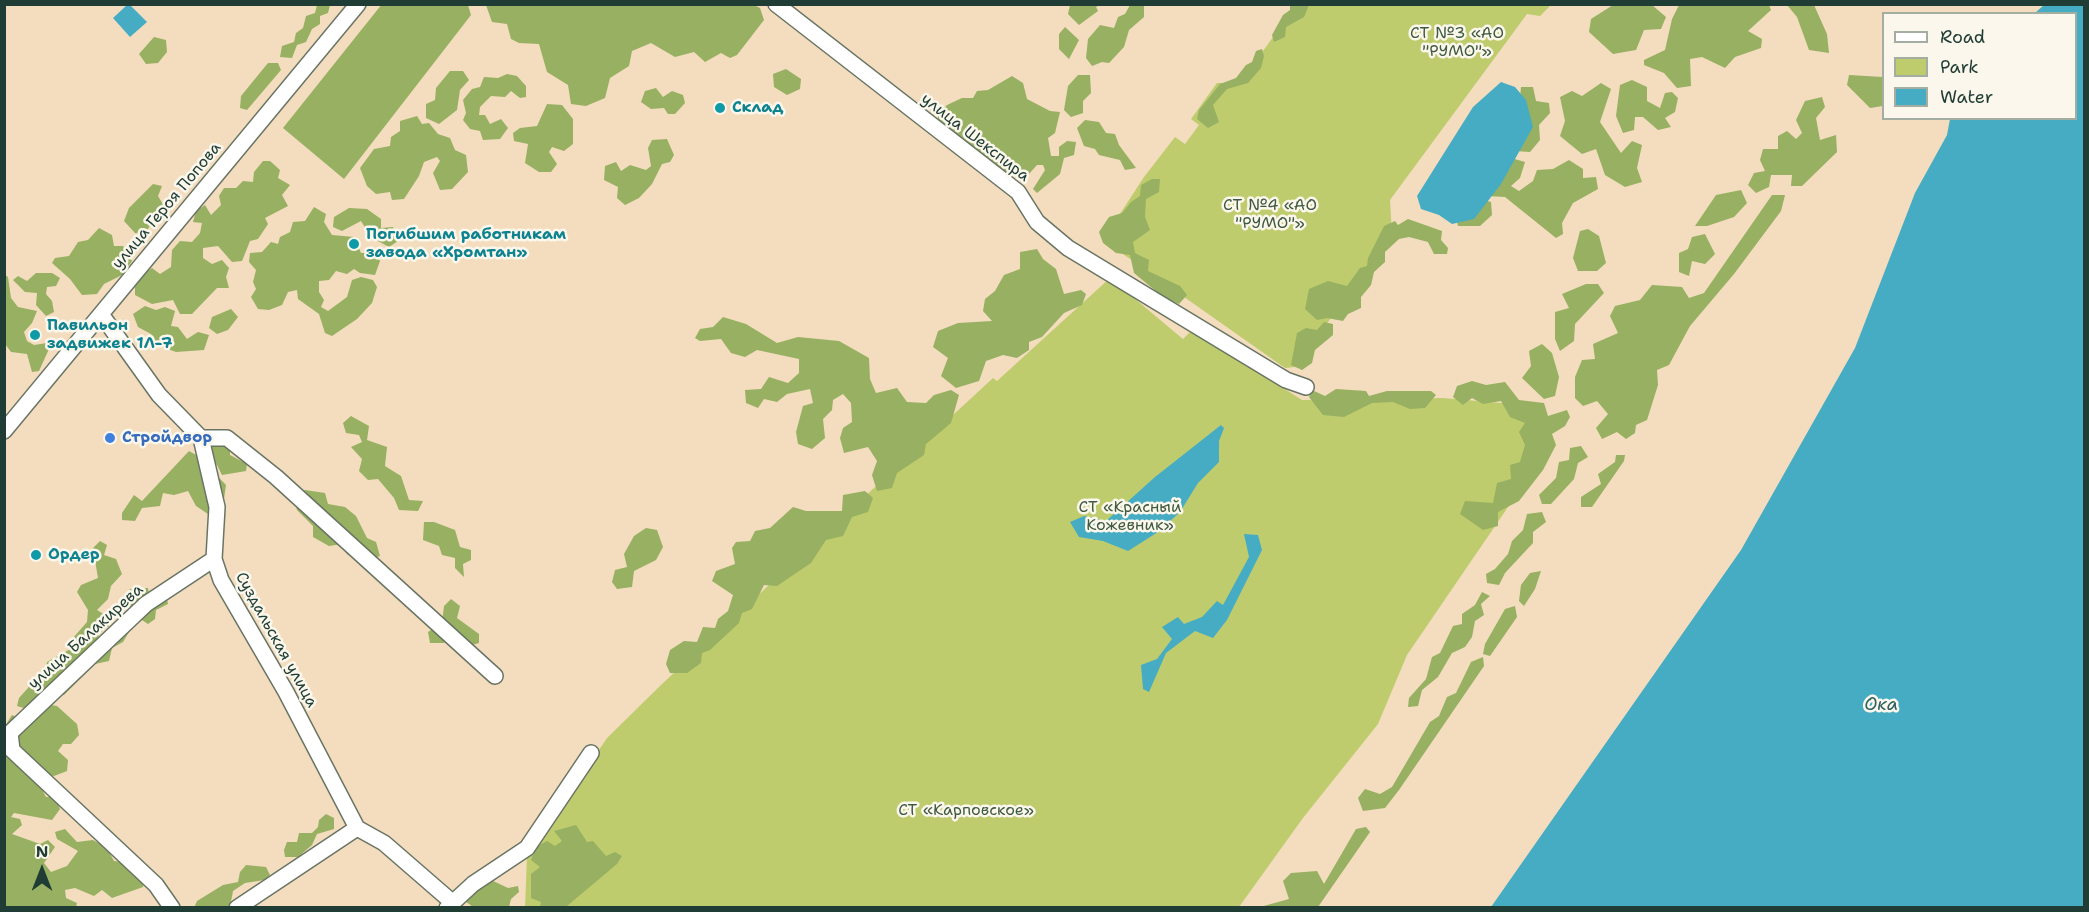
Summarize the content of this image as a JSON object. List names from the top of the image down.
{
  "streets": {
    "street": [
      "улица Шекспира",
      "улица Героя Попова",
      "улица Балакирева",
      "Суздальская улица"
    ]
  },
  "crossings": [
    ["улица Балакирева", "Суздальская улица"]
  ],
  "water": ["Ока"],
  "parks": [
    "СТ №3 «АО \"РУМО\"»",
    "СТ №4 «АО \"РУМО\"»",
    "СТ «Красный Кожевник»",
    "СТ «Карповское»"
  ],
  "places": [
    "Склад",
    "Погибшим работникам завода «Хромтан»",
    "Павильон задвижек 1Л-7",
    "Стройдвор",
    "Ордер"
  ],
  "legend": ["Road", "Park", "Water"],
  "north": "top"
}
